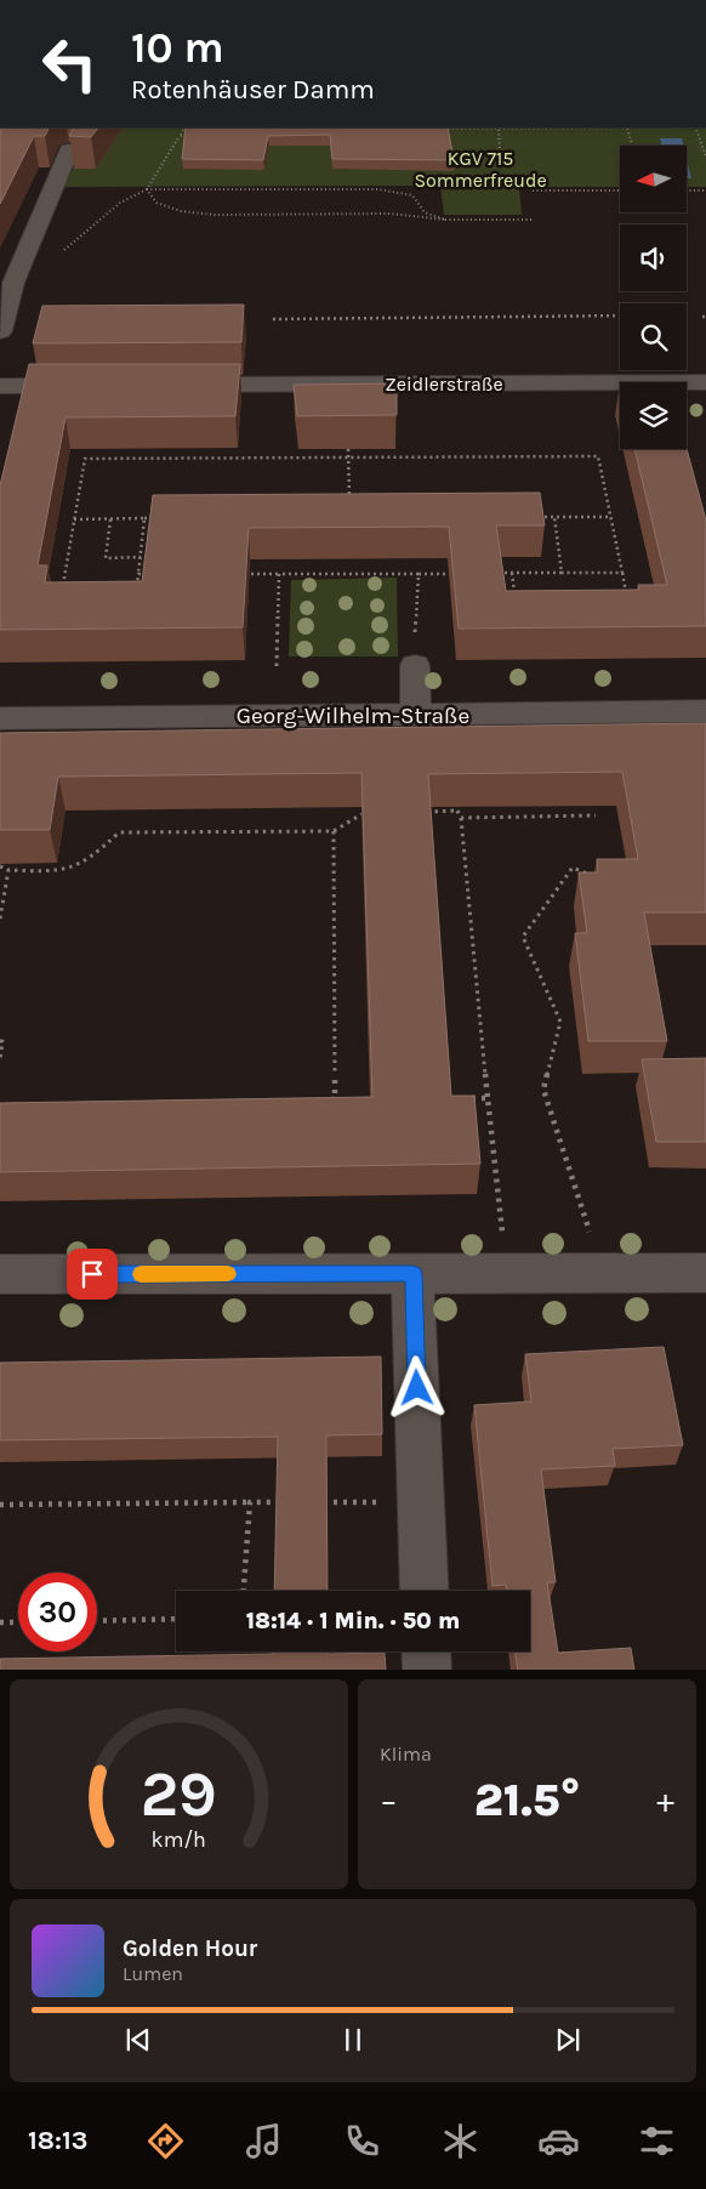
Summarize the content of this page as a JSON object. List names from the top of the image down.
{
  "streets": {
    "street": ["Zeidlerstraße", "Georg-Wilhelm-Straße"]
  },
  "parks": ["KGV 715 Sommerfreude"],
  "north": "left",
  "page": {
    "turn": ["10 m", "Rotenhäuser Damm"],
    "limit": "30",
    "trip": "18:14 · 1 Min. · 50 m",
    "tile": "Klima",
    "heat": ["−", "21.5°", "+"],
    "song": ["Golden Hour", "Lumen"],
    "tabs": "18:13",
    "gauge": ["29", "km/h"]
  }
}
